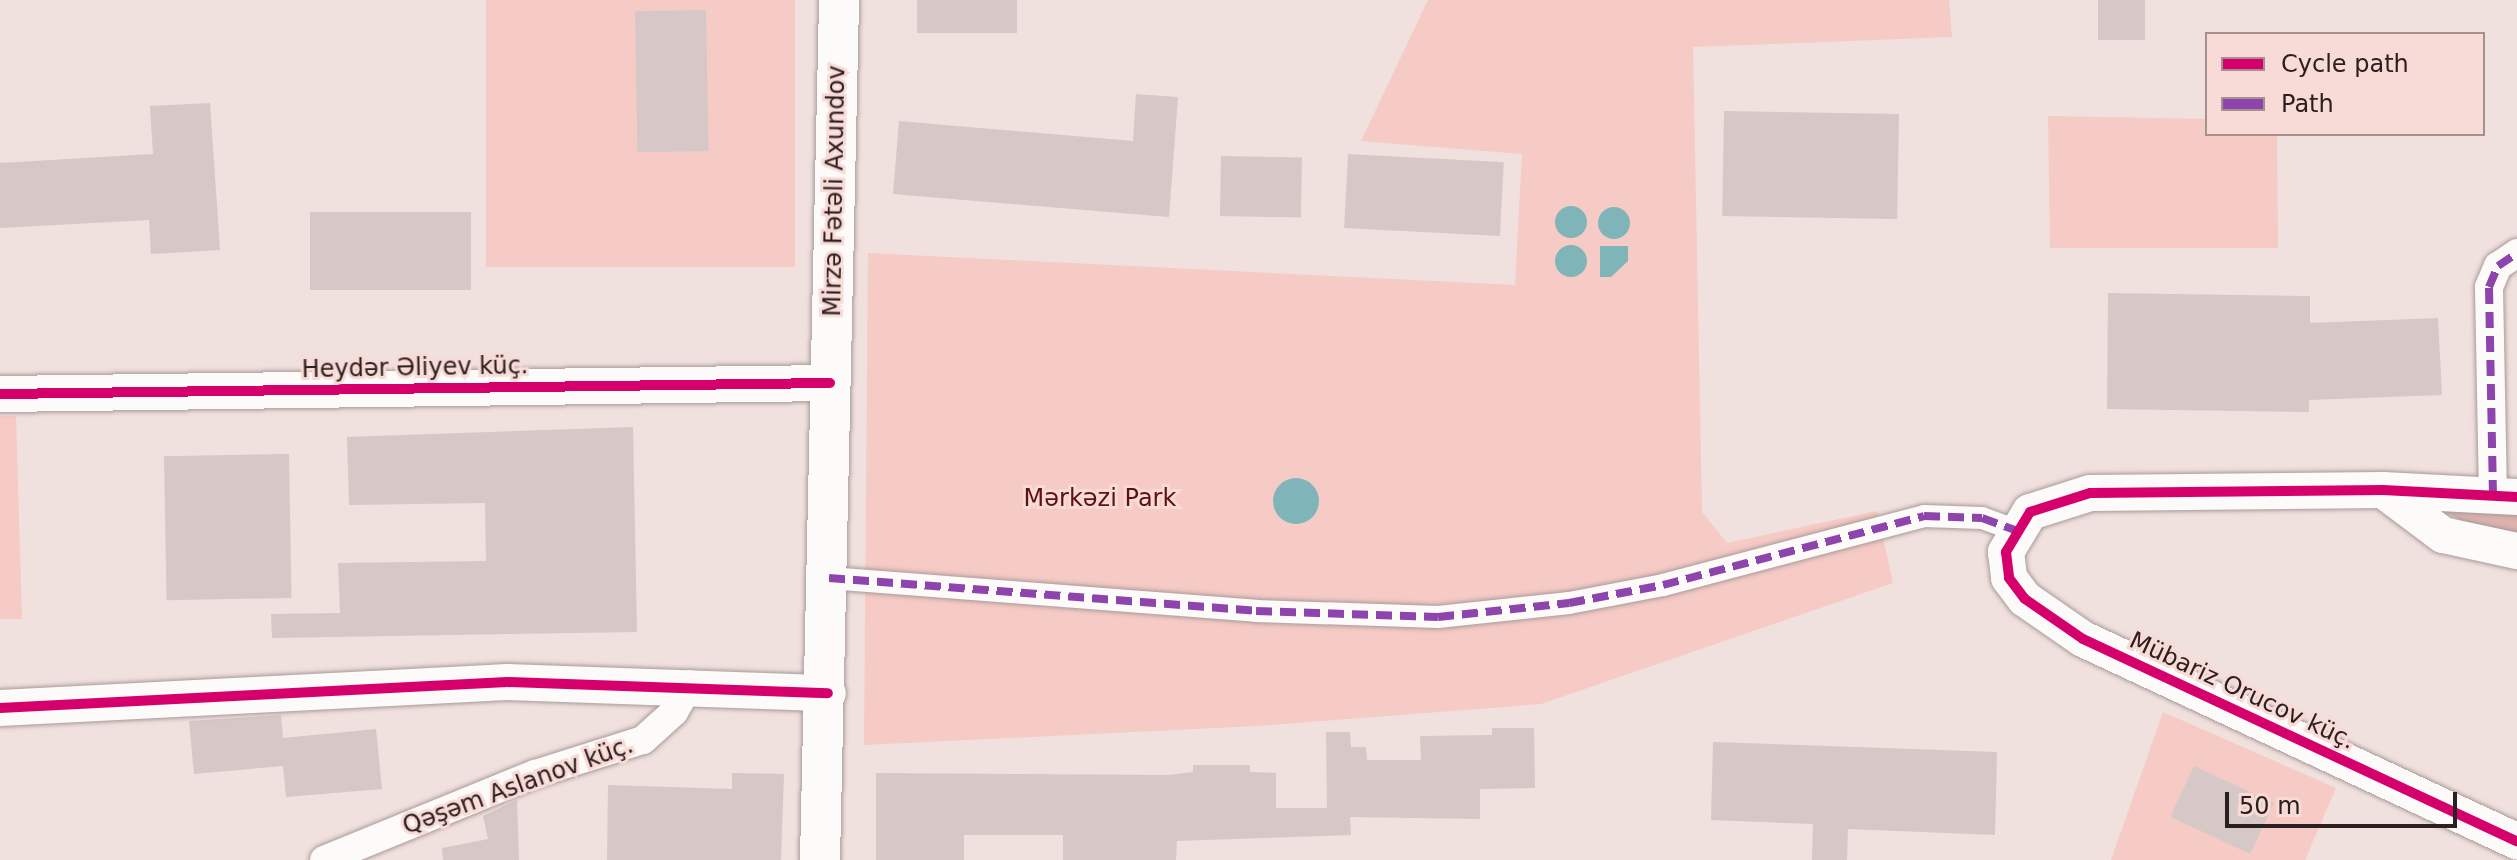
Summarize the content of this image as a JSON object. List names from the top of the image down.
{
  "streets": {
    "main road": ["Mirzə Fətəli Axundov"],
    "street": ["Heydər Əliyev küç.", "Mübariz Orucov küç.", "Qəşəm Aslanov küç."]
  },
  "crossings": [
    ["Mirzə Fətəli Axundov", "Heydər Əliyev küç."]
  ],
  "parks": ["Mərkəzi Park"],
  "legend": ["Cycle path", "Path"],
  "scale_bar": "50 m"
}
